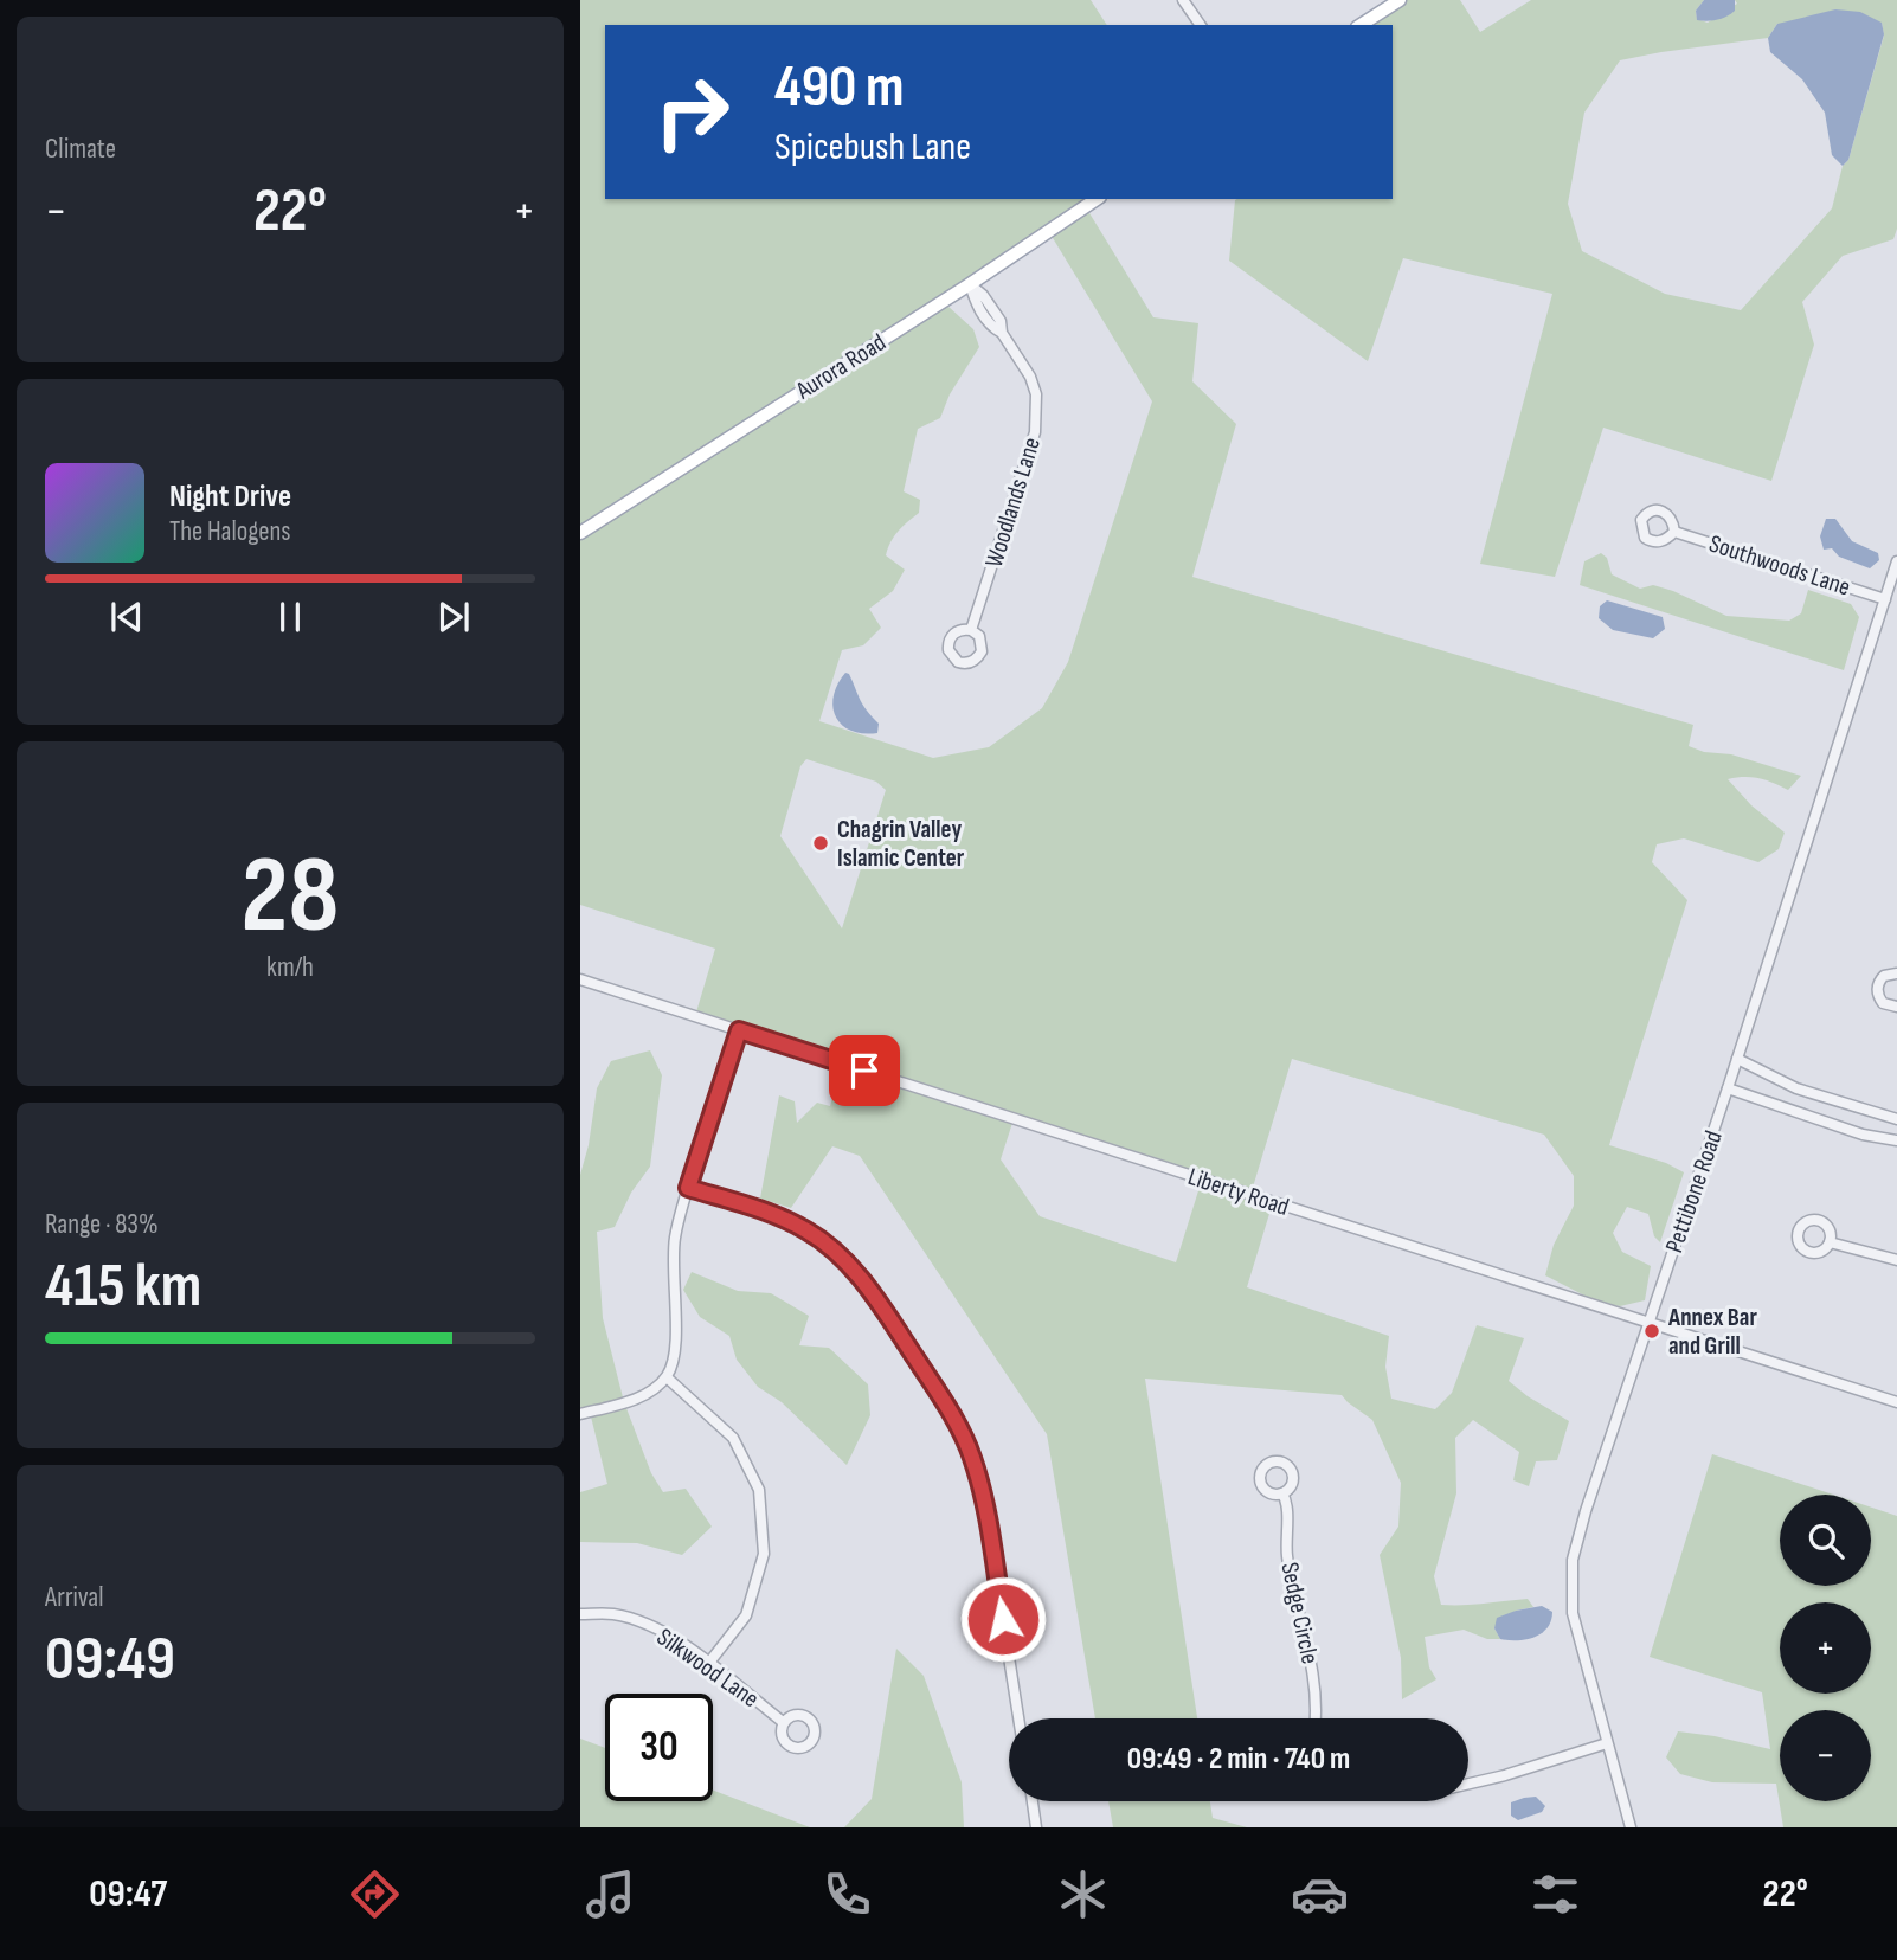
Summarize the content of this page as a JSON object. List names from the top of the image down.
{
  "streets": {
    "main road": ["Aurora Road"],
    "street": [
      "Woodlands Lane",
      "Southwoods Lane",
      "Liberty Road",
      "Pettibone Road",
      "Sedge Circle",
      "Silkwood Lane"
    ]
  },
  "crossings": [
    ["Aurora Road", "Woodlands Lane"],
    ["Southwoods Lane", "Pettibone Road"],
    ["Liberty Road", "Pettibone Road"]
  ],
  "places": ["Chagrin Valley Islamic Center", "Annex Bar and Grill"],
  "page": {
    "tile": [
      "Climate",
      ["28", "km/h"],
      ["Range · 83%", "415 km"],
      ["Arrival", "09:49"]
    ],
    "turn": ["490 m", "Spicebush Lane"],
    "heat": ["−", "22°", "+"],
    "song": ["Night Drive", "The Halogens"],
    "map_buttons": ["+", "−"],
    "limit": "30",
    "trip": "09:49 · 2 min · 740 m",
    "tabs": ["09:47", "22°"]
  }
}
